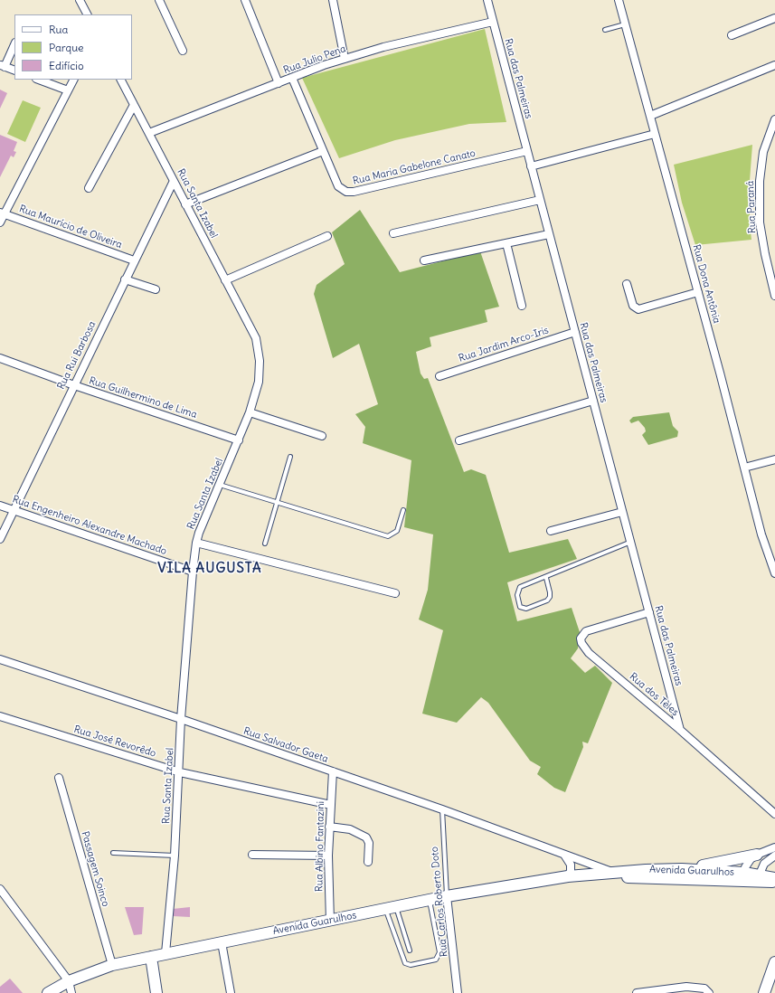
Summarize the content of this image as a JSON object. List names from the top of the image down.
{
  "streets": {
    "main road": ["Avenida Guarulhos"],
    "street": [
      "Rua Julio Pena",
      "Rua das Palmeiras",
      "Rua Maria Gabelone Canato",
      "Rua Santa Izabel",
      "Rua Paraná",
      "Rua Maurício de Oliveira",
      "Rua Dona Antônia",
      "Rua Jardim Arco-Iris",
      "Rua Rui Barbosa",
      "Rua Guilhermino de Lima",
      "Rua Engenheiro Alexandre Machado",
      "Rua dos Teles",
      "Rua José Revorêdo",
      "Rua Salvador Gaeta",
      "Rua Albino Fantazini",
      "Passagem Soinco",
      "Rua Carlos Roberto Doto"
    ]
  },
  "crossings": [
    ["Rua Julio Pena", "Rua das Palmeiras"],
    ["Rua Julio Pena", "Rua Maria Gabelone Canato"],
    ["Rua Julio Pena", "Rua Santa Izabel"],
    ["Rua das Palmeiras", "Rua Maria Gabelone Canato"],
    ["Rua das Palmeiras", "Rua Jardim Arco-Iris"],
    ["Rua das Palmeiras", "Rua dos Teles"],
    ["Rua Santa Izabel", "Rua Rui Barbosa"],
    ["Rua Santa Izabel", "Rua Guilhermino de Lima"],
    ["Rua Santa Izabel", "Rua Engenheiro Alexandre Machado"],
    ["Rua Santa Izabel", "Rua José Revorêdo"],
    ["Rua Santa Izabel", "Rua Salvador Gaeta"],
    ["Rua Santa Izabel", "Avenida Guarulhos"],
    ["Rua Maurício de Oliveira", "Rua Rui Barbosa"],
    ["Rua Rui Barbosa", "Rua Guilhermino de Lima"],
    ["Rua Rui Barbosa", "Rua Engenheiro Alexandre Machado"],
    ["Rua José Revorêdo", "Rua Albino Fantazini"],
    ["Rua Salvador Gaeta", "Rua Albino Fantazini"],
    ["Rua Salvador Gaeta", "Avenida Guarulhos"],
    ["Rua Salvador Gaeta", "Rua Carlos Roberto Doto"],
    ["Rua Albino Fantazini", "Avenida Guarulhos"],
    ["Passagem Soinco", "Avenida Guarulhos"],
    ["Avenida Guarulhos", "Rua Carlos Roberto Doto"]
  ],
  "districts": ["VILA AUGUSTA"],
  "legend": ["Rua", "Parque", "Edifício"]
}
